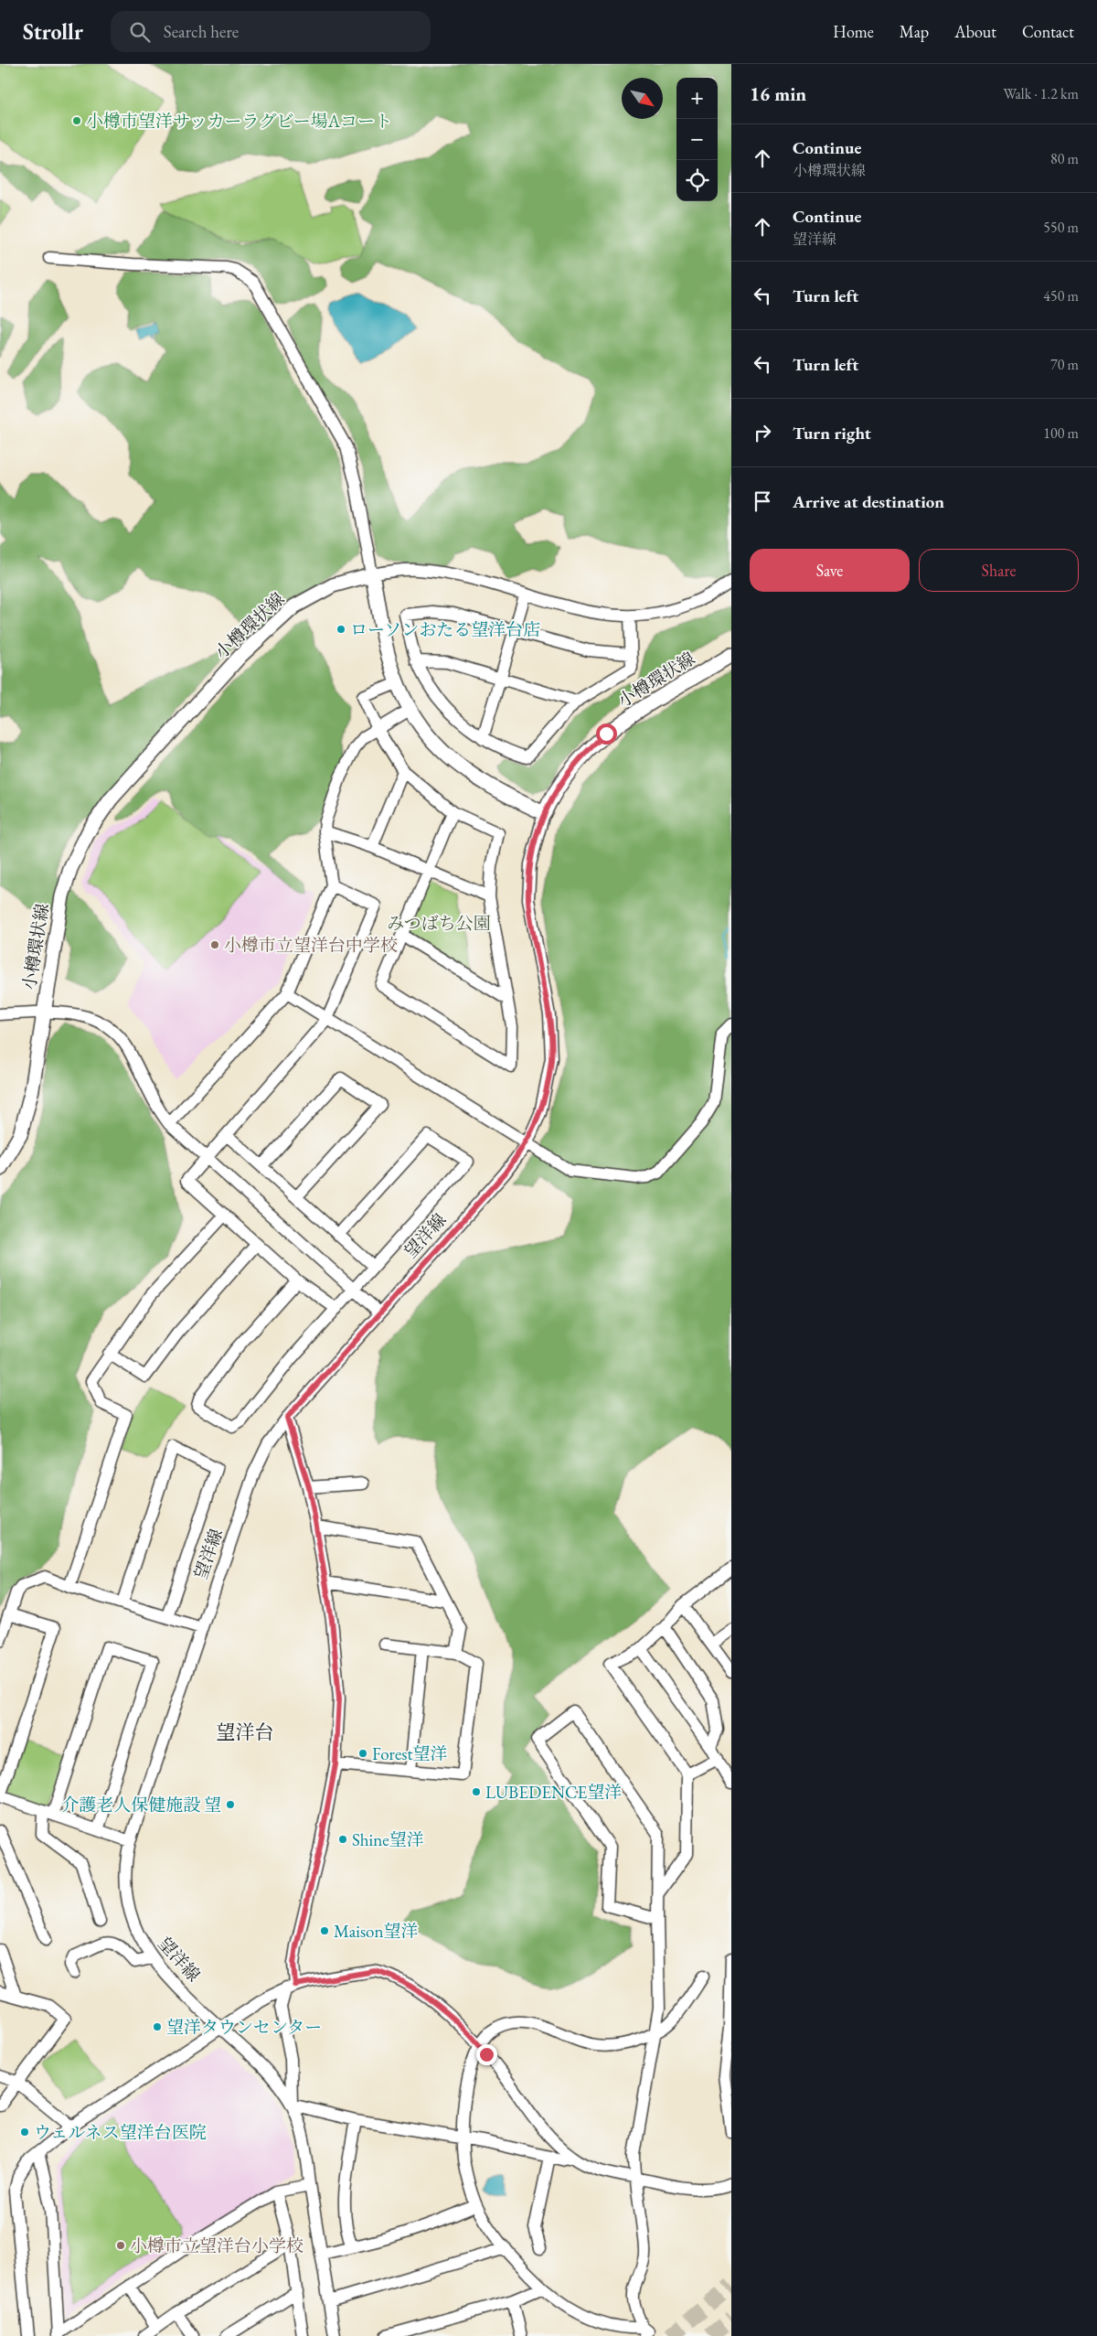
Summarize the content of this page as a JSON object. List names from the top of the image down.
{
  "streets": {
    "main road": ["小樽環状線"],
    "street": ["望洋線"]
  },
  "crossings": [
    ["小樽環状線", "望洋線"]
  ],
  "districts": ["望洋台"],
  "parks": ["みつばち公園"],
  "places": [
    "小樽市望洋サッカーラグビー場Aコート",
    "ローソンおたる望洋台店",
    "小樽市立望洋台中学校",
    "Forest望洋",
    "LUBEDENCE望洋",
    "介護老人保健施設 望",
    "Shine望洋",
    "Maison望洋",
    "望洋タウンセンター",
    "ウェルネス望洋台医院",
    "小樽市立望洋台小学校"
  ],
  "north": "bottom right",
  "page": {
    "header": "Strollr",
    "search": "Search here",
    "nav": [
      "Home",
      "Map",
      "About",
      "Contact"
    ],
    "heading": ["16 min", "Walk · 1.2 km"],
    "map_buttons": ["+", "−"],
    "list": [
      ["Continue", "小樽環状線", "80 m"],
      ["Continue", "望洋線", "550 m"],
      ["Turn left", "450 m"],
      ["Turn left", "70 m"],
      ["Turn right", "100 m"],
      "Arrive at destination"
    ],
    "buttons": ["Save", "Share"]
  }
}
